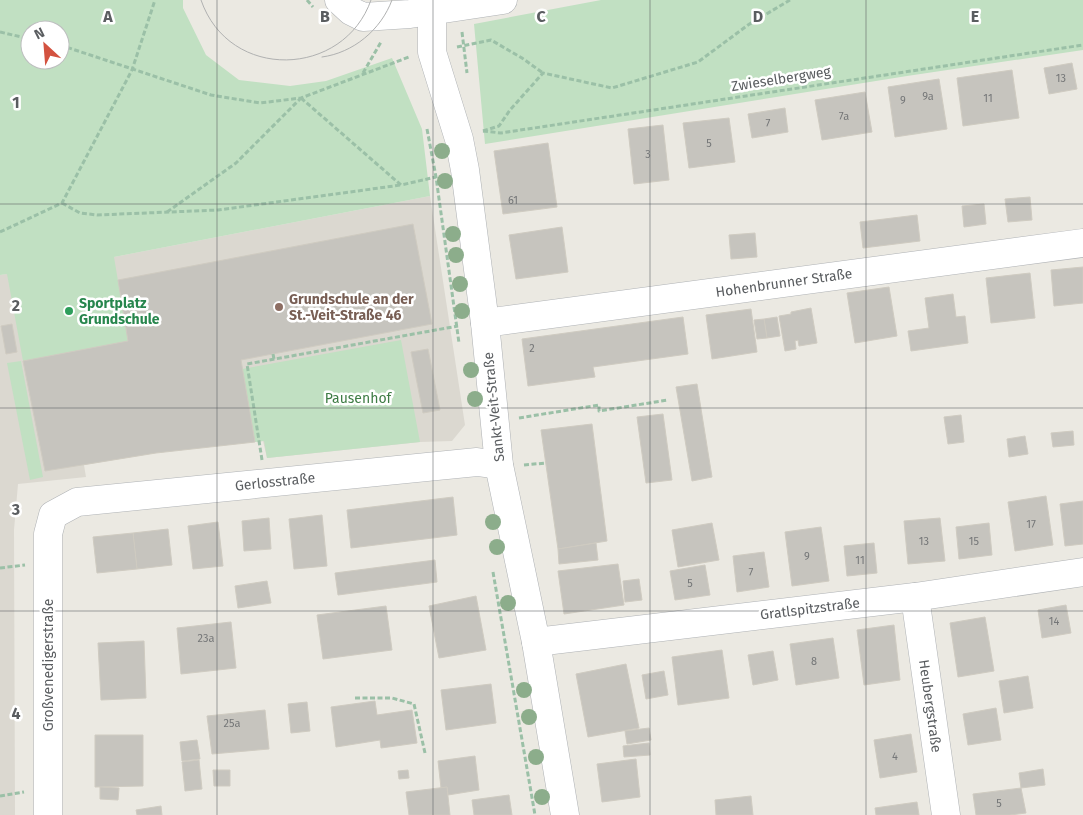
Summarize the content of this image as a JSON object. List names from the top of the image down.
{
  "streets": {
    "street": [
      "Hohenbrunner Straße",
      "Sankt-Veit-Straße",
      "Gerlosstraße",
      "Gratlspitzstraße",
      "Großvenedigerstraße",
      "Heubergstraße"
    ],
    "path": ["Zwieselbergweg"]
  },
  "crossings": [
    ["Zwieselbergweg", "Sankt-Veit-Straße"],
    ["Hohenbrunner Straße", "Sankt-Veit-Straße"],
    ["Sankt-Veit-Straße", "Gerlosstraße"],
    ["Sankt-Veit-Straße", "Gratlspitzstraße"],
    ["Gerlosstraße", "Großvenedigerstraße"],
    ["Gratlspitzstraße", "Heubergstraße"]
  ],
  "parks": ["Pausenhof"],
  "places": ["Grundschule an der St.-Veit-Straße 46", "Sportplatz Grundschule"],
  "house_numbers": [
    "13",
    "9a",
    "11",
    "9",
    "7a",
    "7",
    "5",
    "3",
    "61",
    "2",
    "17",
    "13",
    "15",
    "9",
    "11",
    "7",
    "5",
    "14",
    "23a",
    "8",
    "25a",
    "4",
    "5"
  ],
  "north": "top left",
  "grid": {
    "columns": [
      "A",
      "B",
      "C",
      "D",
      "E"
    ],
    "rows": [
      "1",
      "2",
      "3",
      "4"
    ]
  }
}
